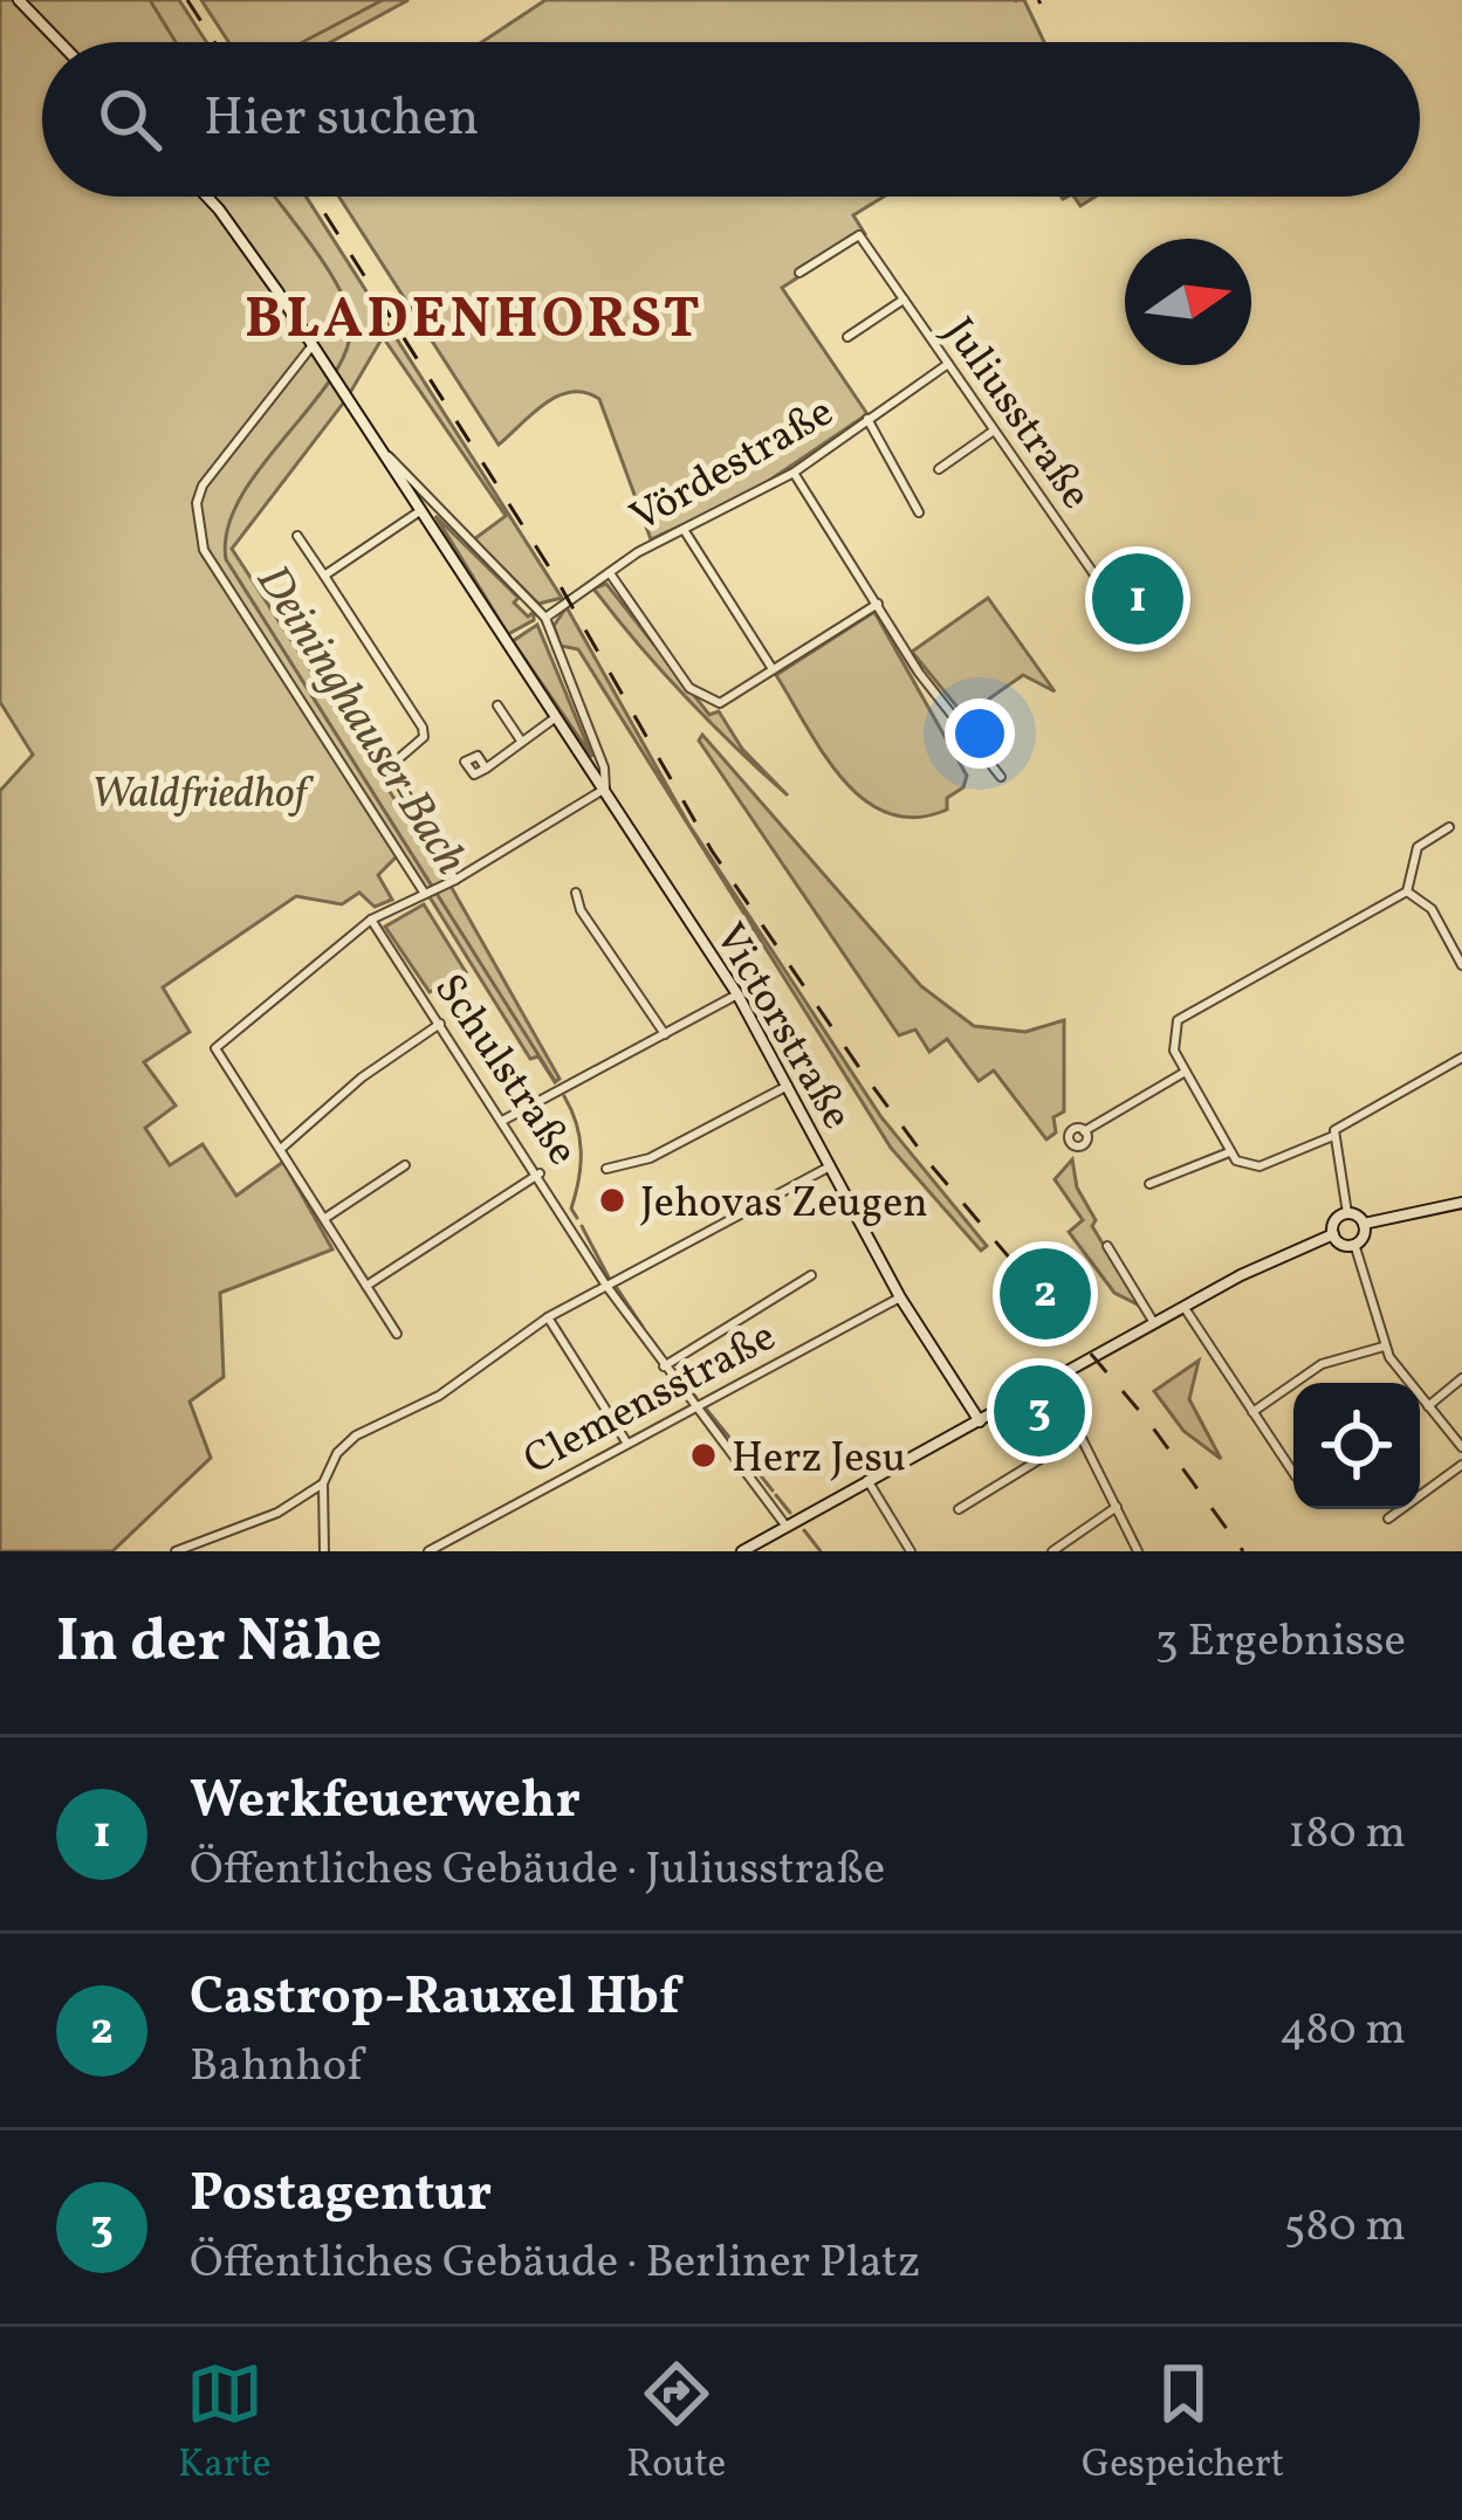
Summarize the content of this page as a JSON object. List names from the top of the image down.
{
  "streets": {
    "street": [
      "Juliusstraße",
      "Vördestraße",
      "Victorstraße",
      "Schulstraße",
      "Clemensstraße"
    ]
  },
  "crossings": [
    ["Juliusstraße", "Vördestraße"],
    ["Vördestraße", "Victorstraße"],
    ["Victorstraße", "Clemensstraße"],
    ["Schulstraße", "Clemensstraße"]
  ],
  "districts": ["BLADENHORST"],
  "water": ["Deininghauser Bach"],
  "parks": ["Waldfriedhof"],
  "places": ["Jehovas Zeugen", "Herz Jesu"],
  "north": "right",
  "page": {
    "search": "Hier suchen",
    "pins": ["1", "2", "3"],
    "heading": ["In der Nähe", "3 Ergebnisse"],
    "list": [
      {
        "mark": "1",
        "name": "Werkfeuerwehr",
        "note": "Öffentliches Gebäude · Juliusstraße",
        "value": "180 m"
      },
      {
        "mark": "2",
        "name": "Castrop-Rauxel Hbf",
        "note": "Bahnhof",
        "value": "480 m"
      },
      {
        "mark": "3",
        "name": "Postagentur",
        "note": "Öffentliches Gebäude · Berliner Platz",
        "value": "580 m"
      }
    ],
    "nav": ["Karte", "Route", "Gespeichert"]
  }
}
